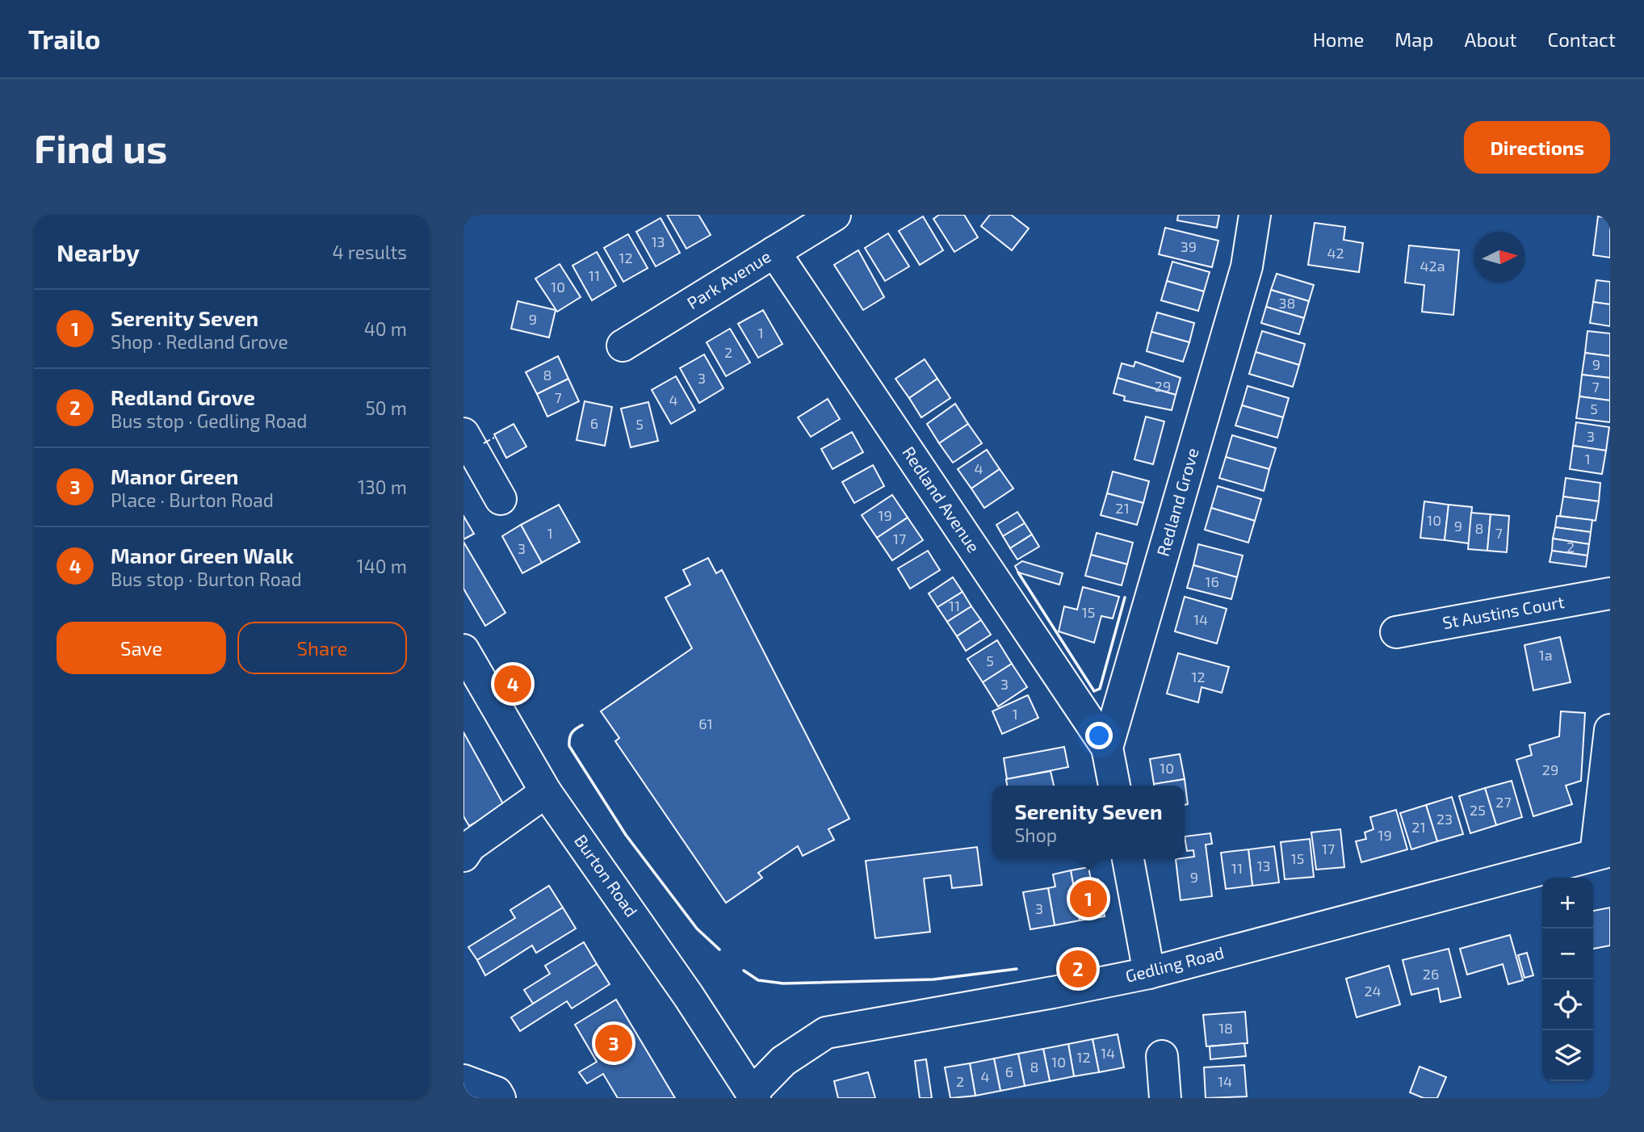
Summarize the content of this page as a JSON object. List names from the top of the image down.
{
  "streets": {
    "street": [
      "Park Avenue",
      "Redland Avenue",
      "Redland Grove",
      "St Austins Court",
      "Burton Road",
      "Gedling Road"
    ]
  },
  "crossings": [
    ["Park Avenue", "Redland Avenue"],
    ["Redland Avenue", "Redland Grove"],
    ["Burton Road", "Gedling Road"]
  ],
  "house_numbers": [
    "13",
    "39",
    "42",
    "12",
    "42a",
    "11",
    "10",
    "38",
    "9",
    "1",
    "2",
    "9",
    "8",
    "3",
    "29",
    "7",
    "7",
    "4",
    "5",
    "6",
    "5",
    "3",
    "1",
    "4",
    "21",
    "19",
    "10",
    "9",
    "8",
    "1",
    "7",
    "17",
    "2",
    "3",
    "16",
    "11",
    "15",
    "14",
    "1a",
    "5",
    "12",
    "3",
    "1",
    "61",
    "10",
    "29",
    "27",
    "25",
    "23",
    "21",
    "19",
    "17",
    "15",
    "13",
    "11",
    "9",
    "3",
    "26",
    "24",
    "18",
    "14",
    "12",
    "10",
    "8",
    "6",
    "4",
    "2",
    "14"
  ],
  "north": "right",
  "page": {
    "header": "Trailo",
    "nav": [
      "Home",
      "Map",
      "About",
      "Contact"
    ],
    "buttons": [
      "Directions",
      ["Save", "Share"]
    ],
    "title": "Find us",
    "heading": ["Nearby", "4 results"],
    "list": [
      {
        "mark": "1",
        "name": "Serenity Seven",
        "note": "Shop · Redland Grove",
        "value": "40 m"
      },
      {
        "mark": "2",
        "name": "Redland Grove",
        "note": "Bus stop · Gedling Road",
        "value": "50 m"
      },
      {
        "mark": "3",
        "name": "Manor Green",
        "note": "Place · Burton Road",
        "value": "130 m"
      },
      {
        "mark": "4",
        "name": "Manor Green Walk",
        "note": "Bus stop · Burton Road",
        "value": "140 m"
      }
    ],
    "pins": [
      "4",
      "1",
      "2",
      "3"
    ],
    "popup": ["Serenity Seven", "Shop"],
    "map_buttons": ["+", "−"]
  }
}
